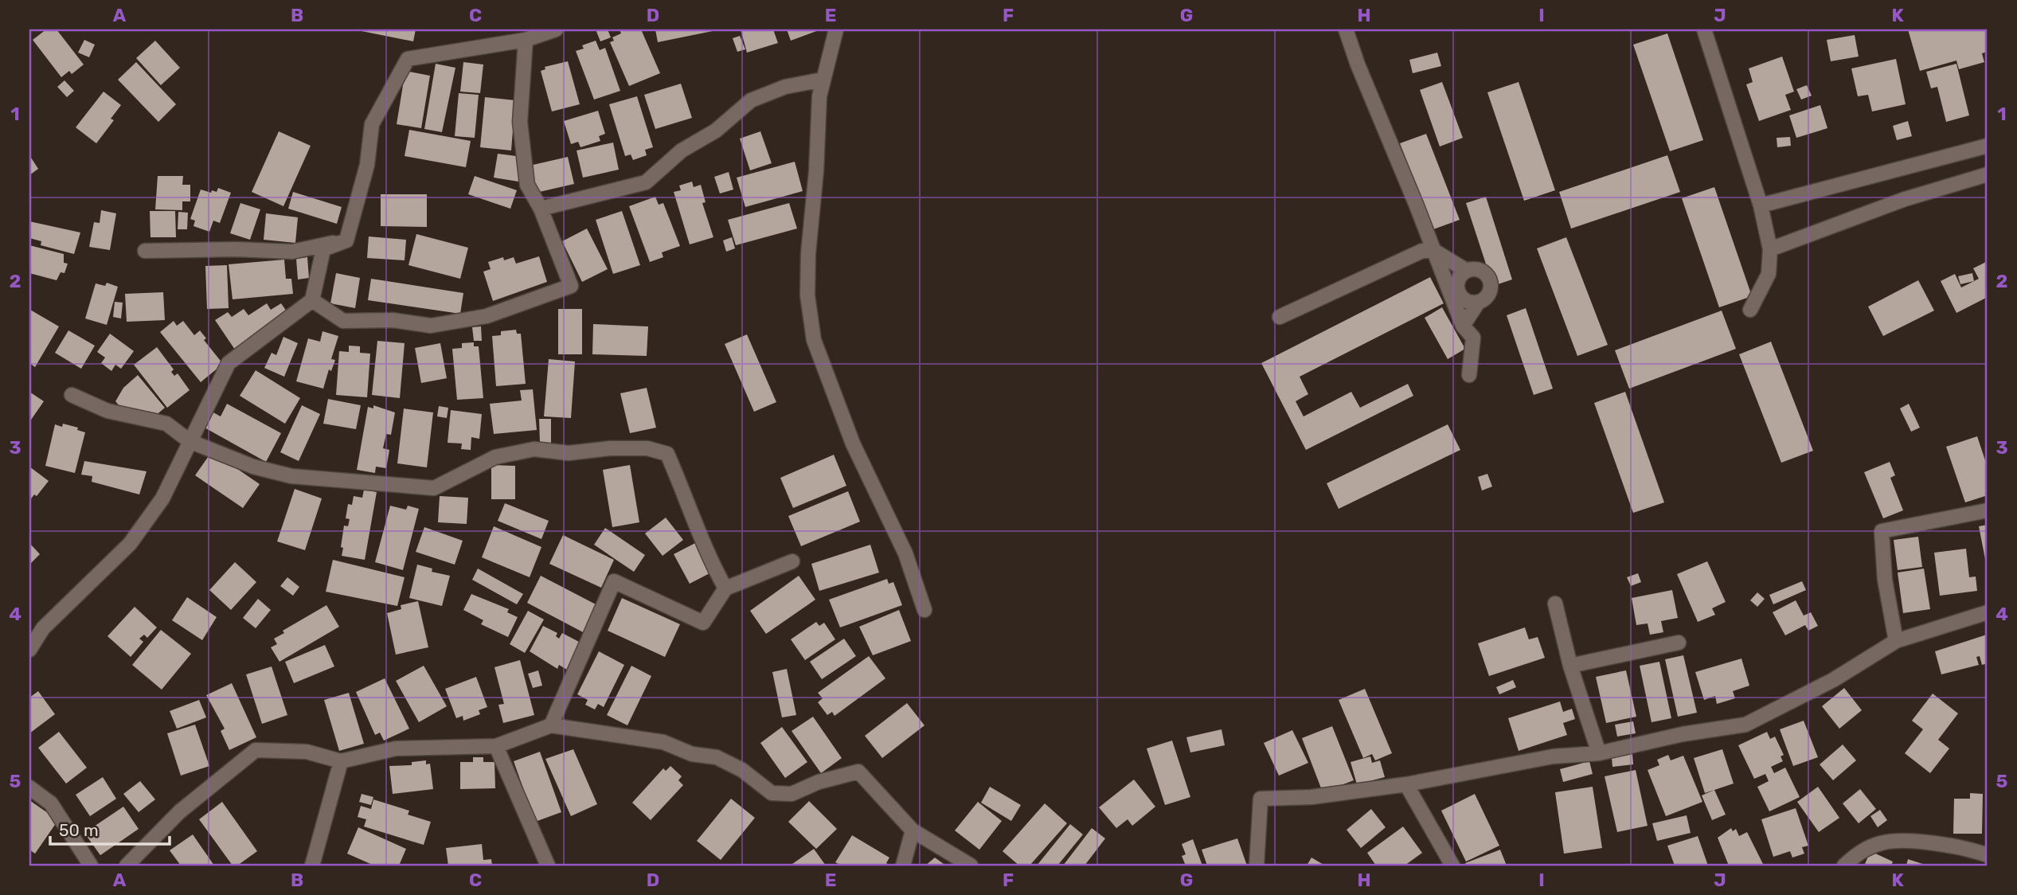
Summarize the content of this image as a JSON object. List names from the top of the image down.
{
  "scale_bar": "50 m",
  "grid": {
    "columns": [
      "A",
      "B",
      "C",
      "D",
      "E",
      "F",
      "G",
      "H",
      "I",
      "J",
      "K"
    ],
    "rows": [
      "1",
      "2",
      "3",
      "4",
      "5"
    ]
  }
}
